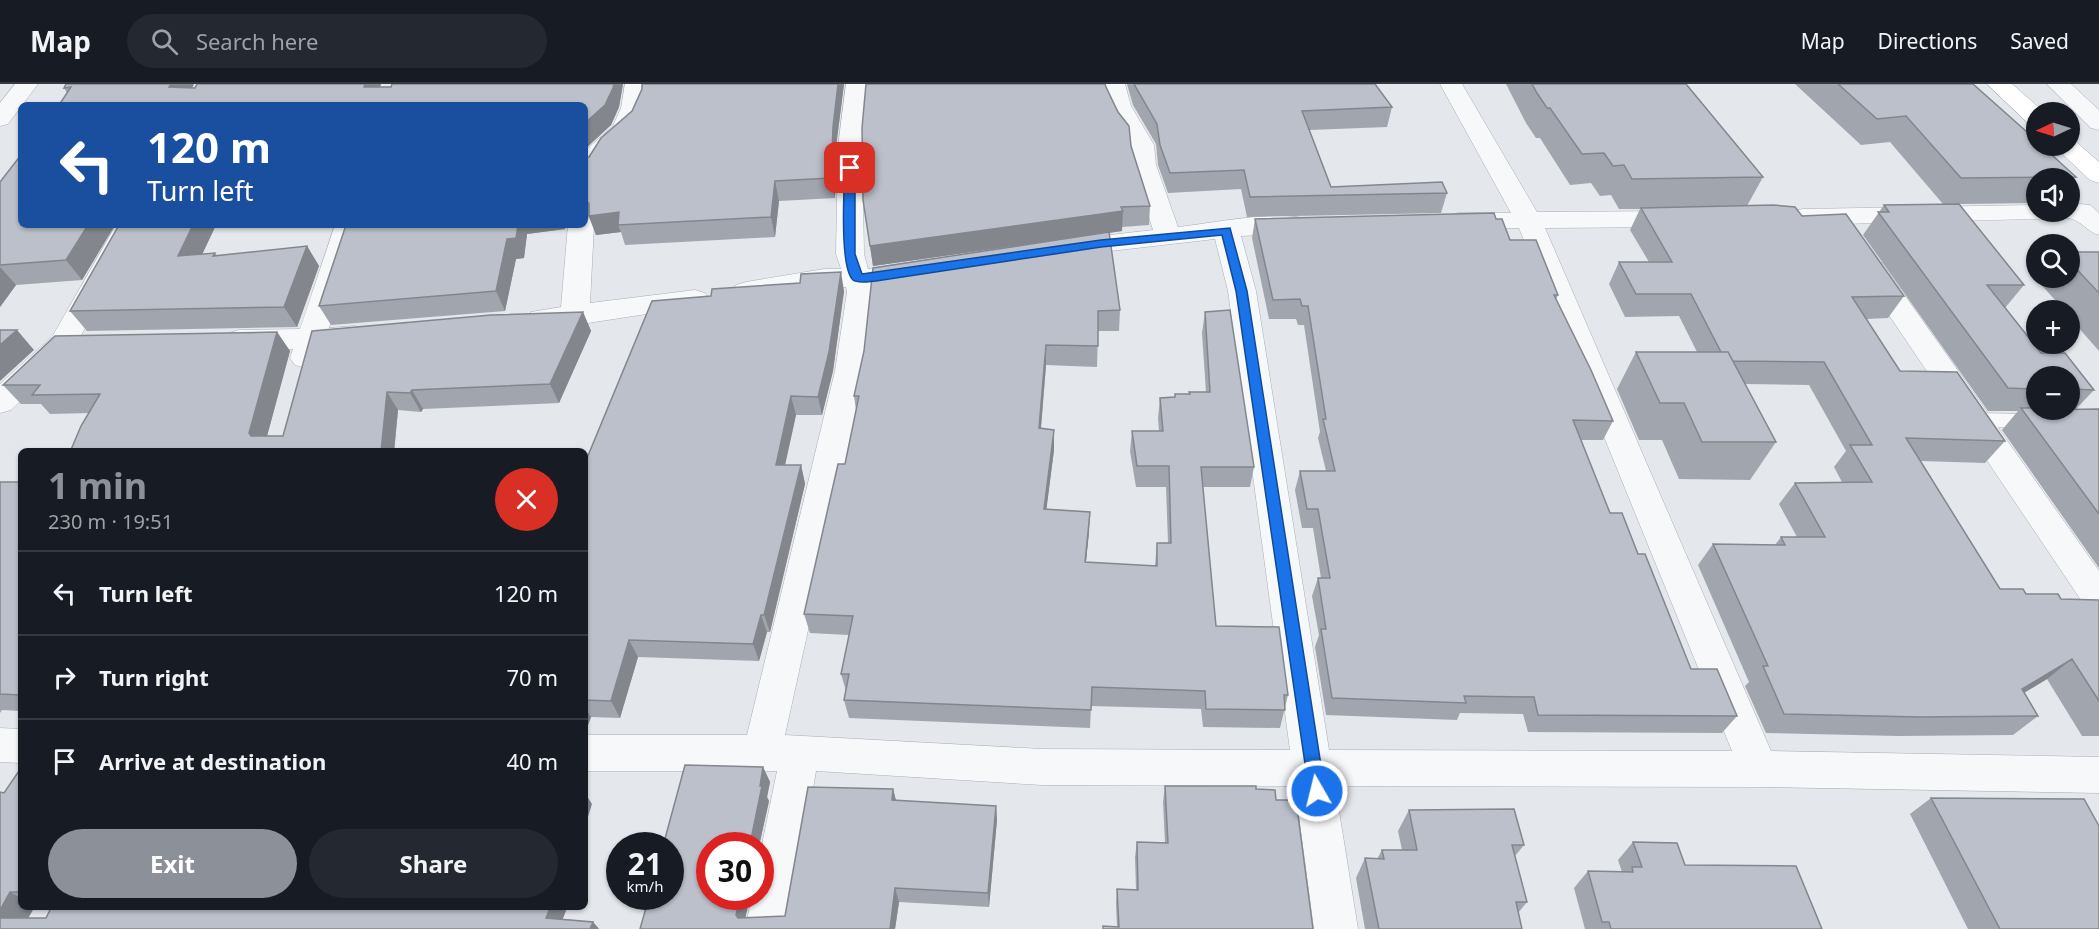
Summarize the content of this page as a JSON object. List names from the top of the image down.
{
  "north": "left",
  "page": {
    "header": "Map",
    "search": "Search here",
    "nav": ["Map", "Directions", "Saved"],
    "map_buttons": ["+", "−"],
    "turn": ["120 m", "Turn left"],
    "heading": ["1 min", "230 m · 19:51"],
    "list": [
      {
        "name": "Turn left",
        "value": "120 m"
      },
      {
        "name": "Turn right",
        "value": "70 m"
      },
      {
        "name": "Arrive at destination",
        "value": "40 m"
      }
    ],
    "buttons": ["Exit", "Share"],
    "speed": "21 km/h",
    "limit": "30"
  }
}
